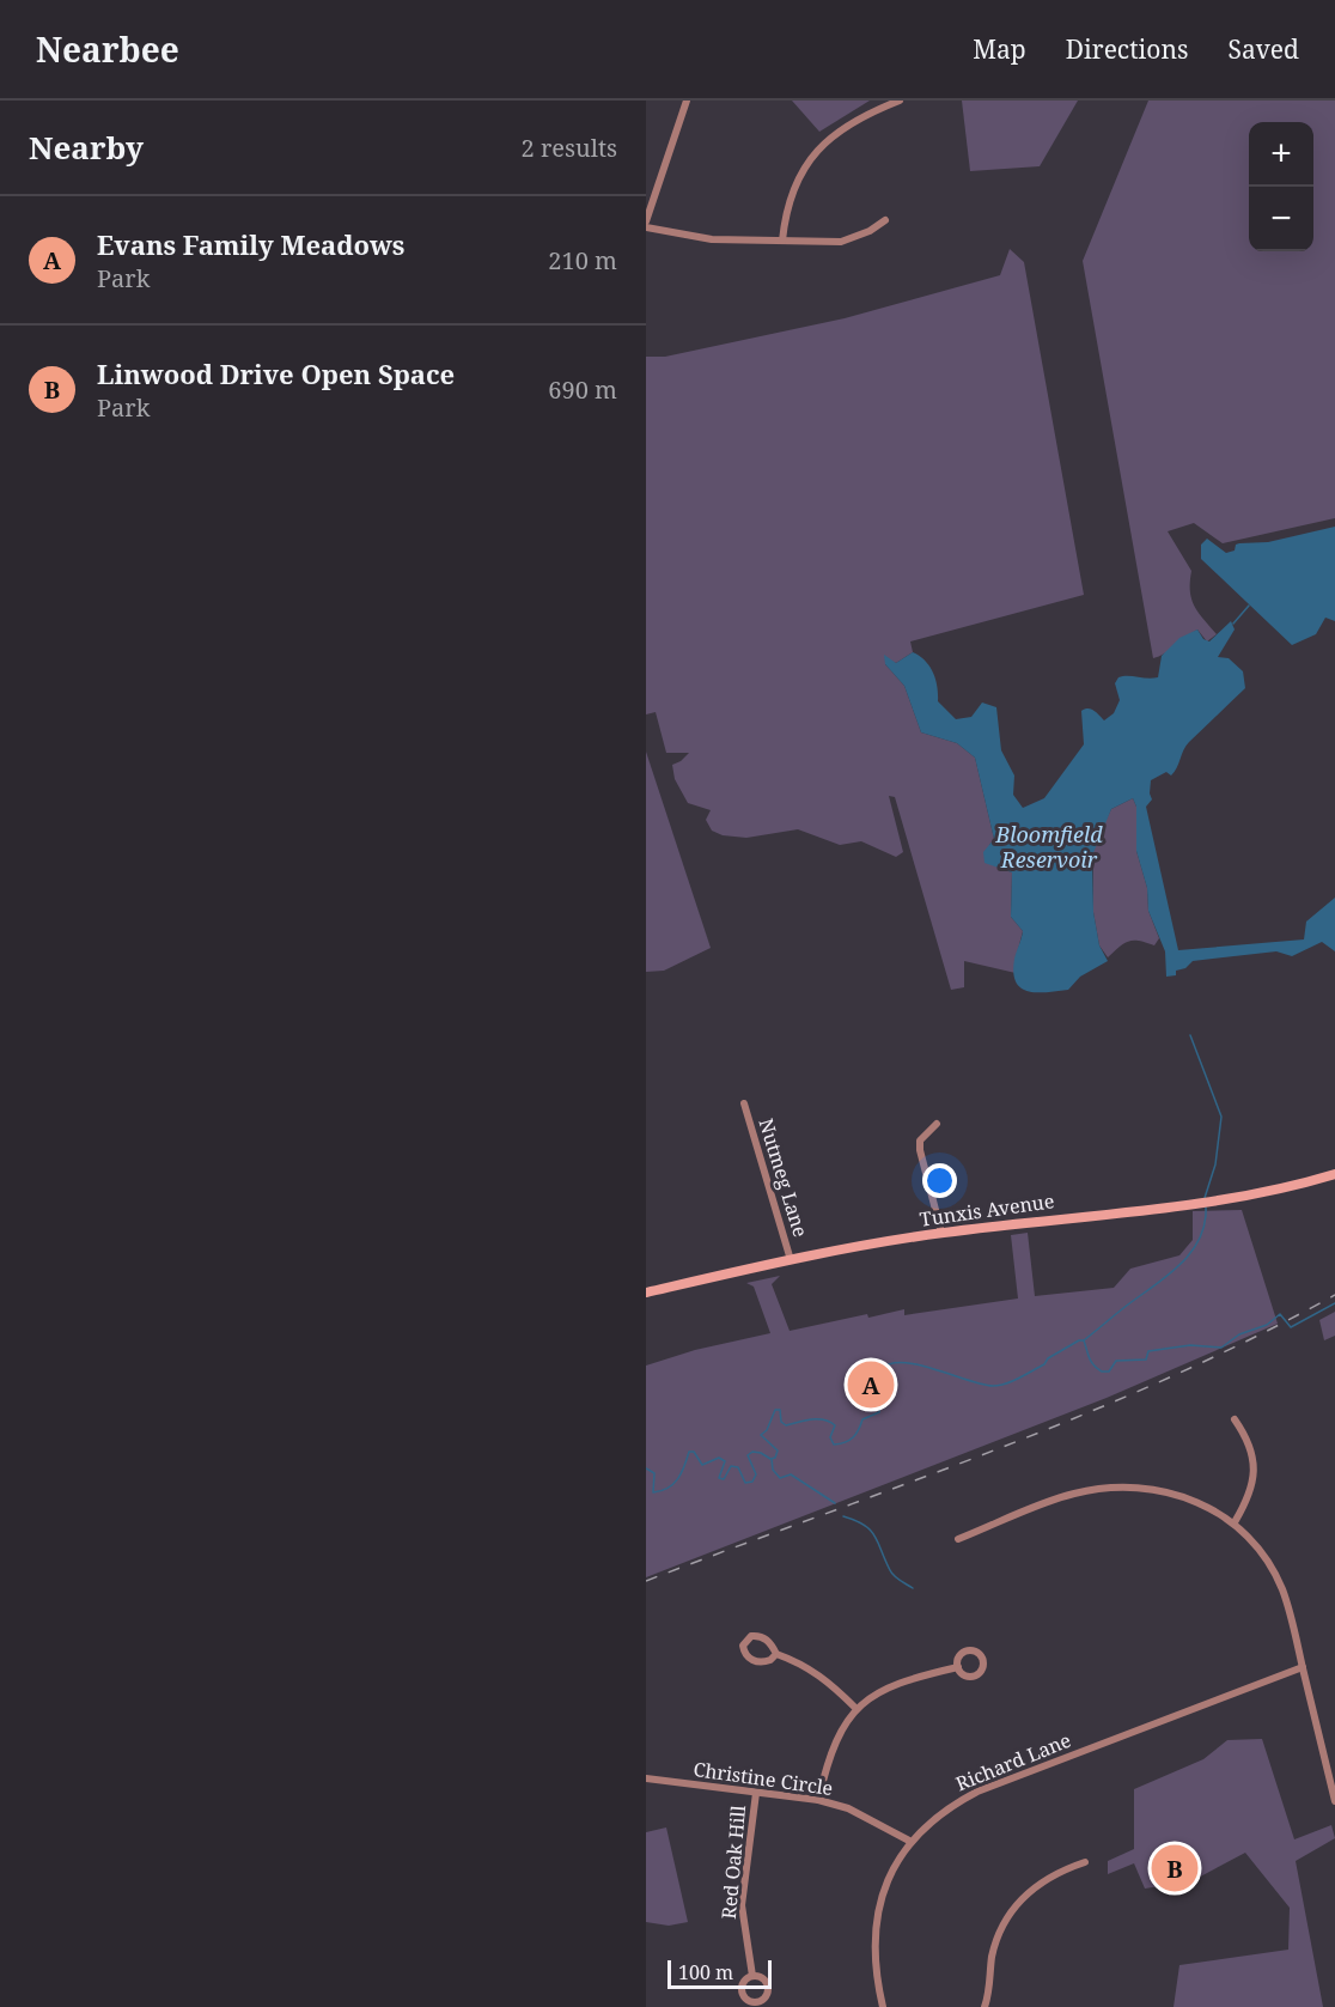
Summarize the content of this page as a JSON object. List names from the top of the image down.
{
  "streets": {
    "main road": ["Tunxis Avenue"],
    "street": [
      "Nutmeg Lane",
      "Richard Lane",
      "Christine Circle",
      "Red Oak Hill"
    ]
  },
  "crossings": [
    ["Nutmeg Lane", "Tunxis Avenue"],
    ["Richard Lane", "Christine Circle"],
    ["Christine Circle", "Red Oak Hill"]
  ],
  "water": ["Bloomfield Reservoir"],
  "scale_bar": "100 m",
  "page": {
    "header": "Nearbee",
    "nav": ["Map", "Directions", "Saved"],
    "heading": ["Nearby", "2 results"],
    "map_buttons": ["+", "−"],
    "list": [
      {
        "mark": "A",
        "name": "Evans Family Meadows",
        "note": "Park",
        "value": "210 m"
      },
      {
        "mark": "B",
        "name": "Linwood Drive Open Space",
        "note": "Park",
        "value": "690 m"
      }
    ],
    "pins": ["A", "B"],
    "scale": "100 m"
  }
}
